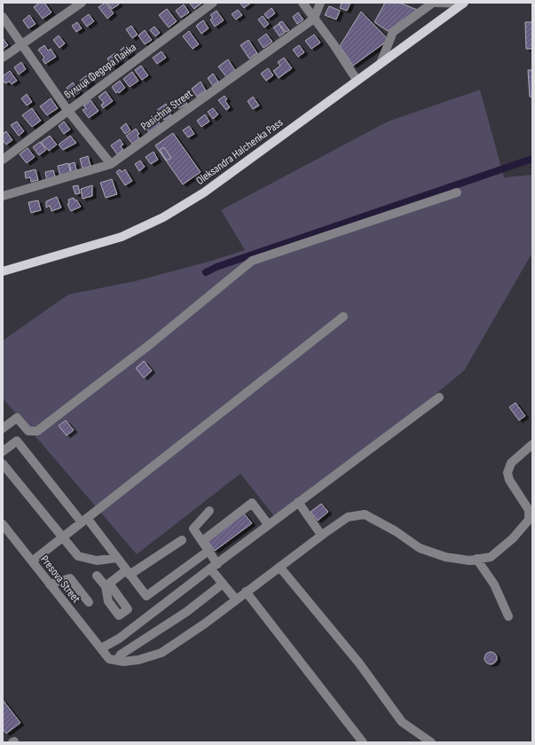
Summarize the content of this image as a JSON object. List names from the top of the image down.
{
  "streets": {
    "main road": ["Oleksandra Halchenka Pass"],
    "street": ["вулиця Федора Панка", "Pasichna Street", "Presova Street"]
  }
}
